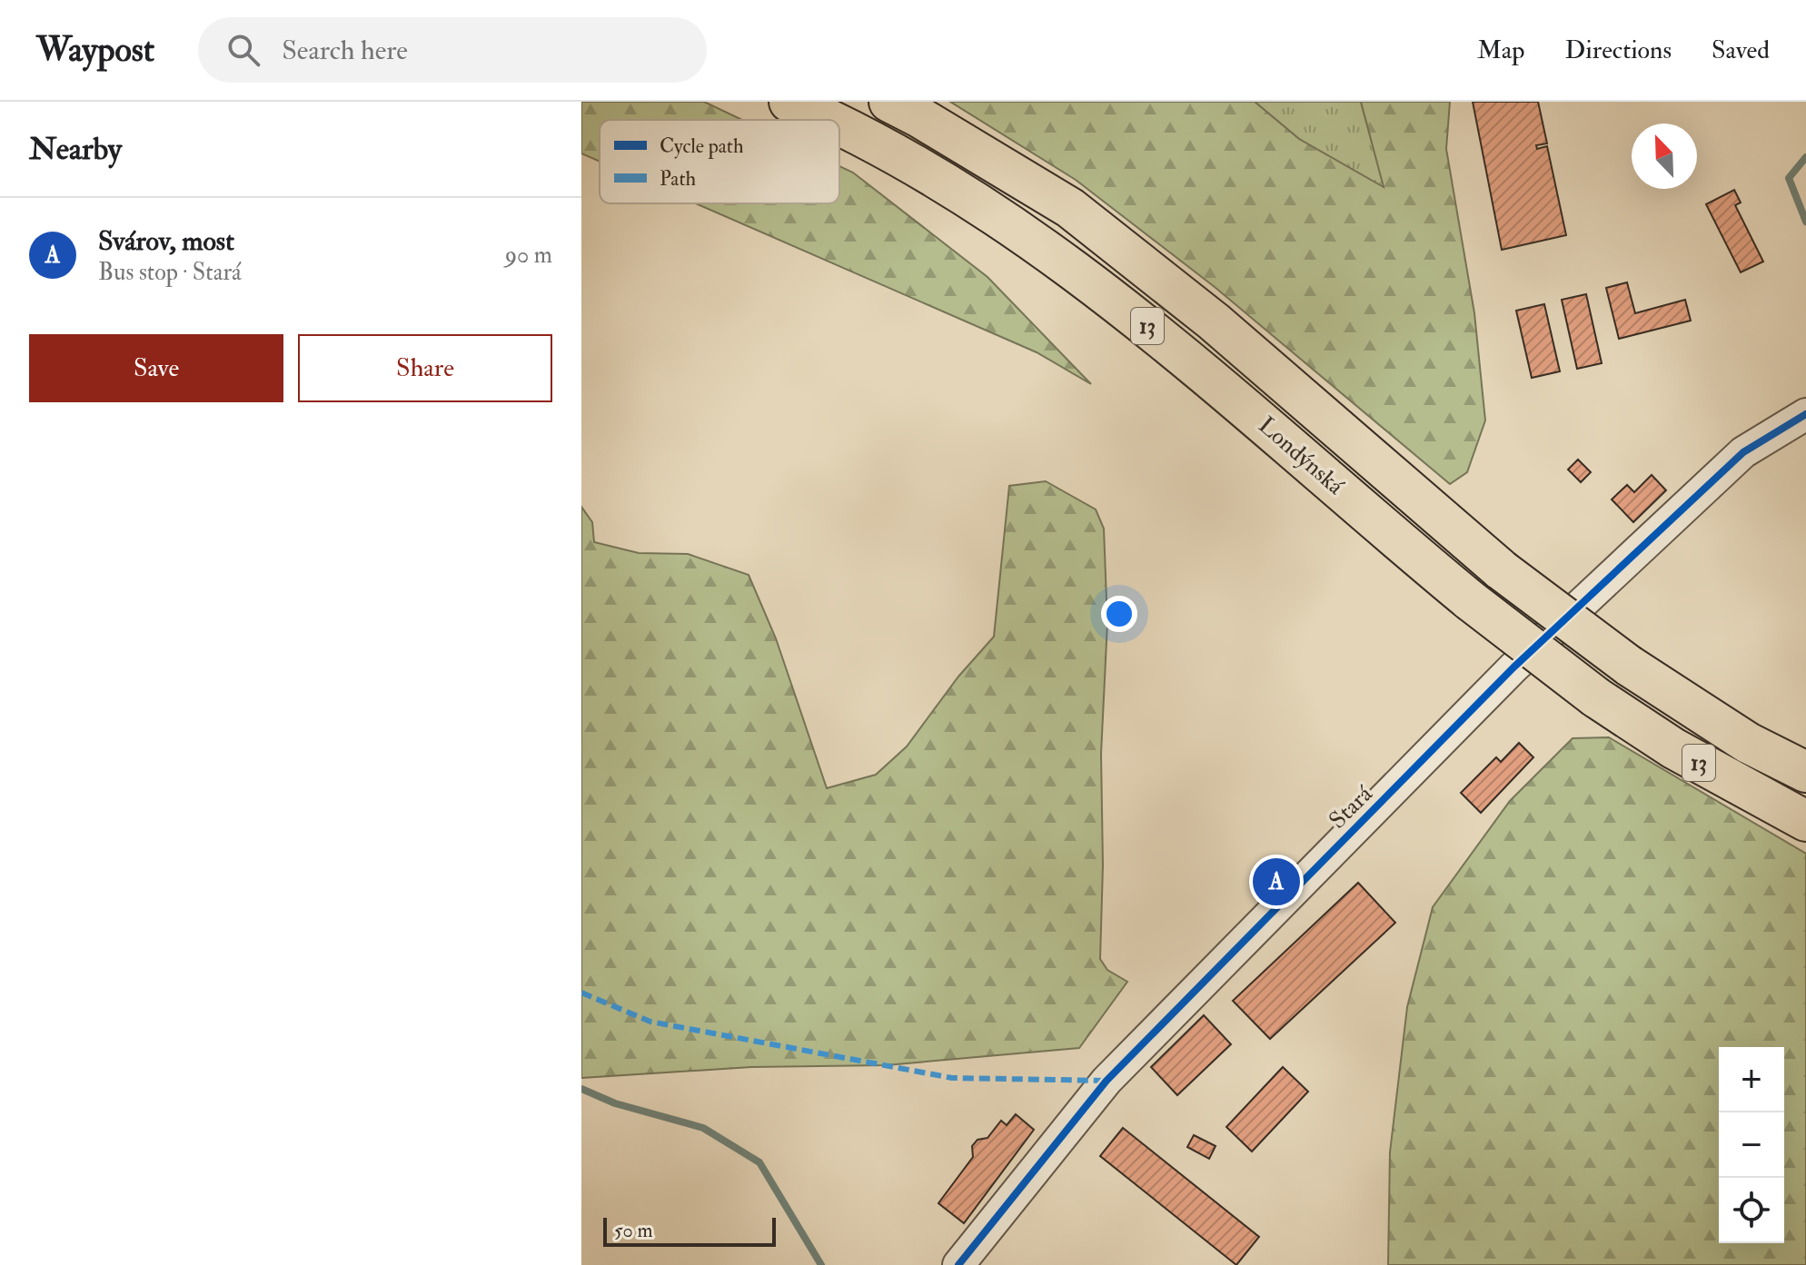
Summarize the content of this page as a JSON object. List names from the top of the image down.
{
  "streets": {
    "highway": ["13", "Londýnská"],
    "street": ["Stará"]
  },
  "legend": ["Cycle path", "Path"],
  "scale_bar": "50 m",
  "north": "top left",
  "page": {
    "header": "Waypost",
    "search": "Search here",
    "nav": ["Map", "Directions", "Saved"],
    "heading": "Nearby",
    "list": [
      {
        "mark": "A",
        "name": "Svárov, most",
        "note": "Bus stop · Stará",
        "value": "90 m"
      }
    ],
    "buttons": ["Save", "Share"],
    "pins": "A",
    "map_buttons": ["+", "−"],
    "scale": "50 m"
  }
}
